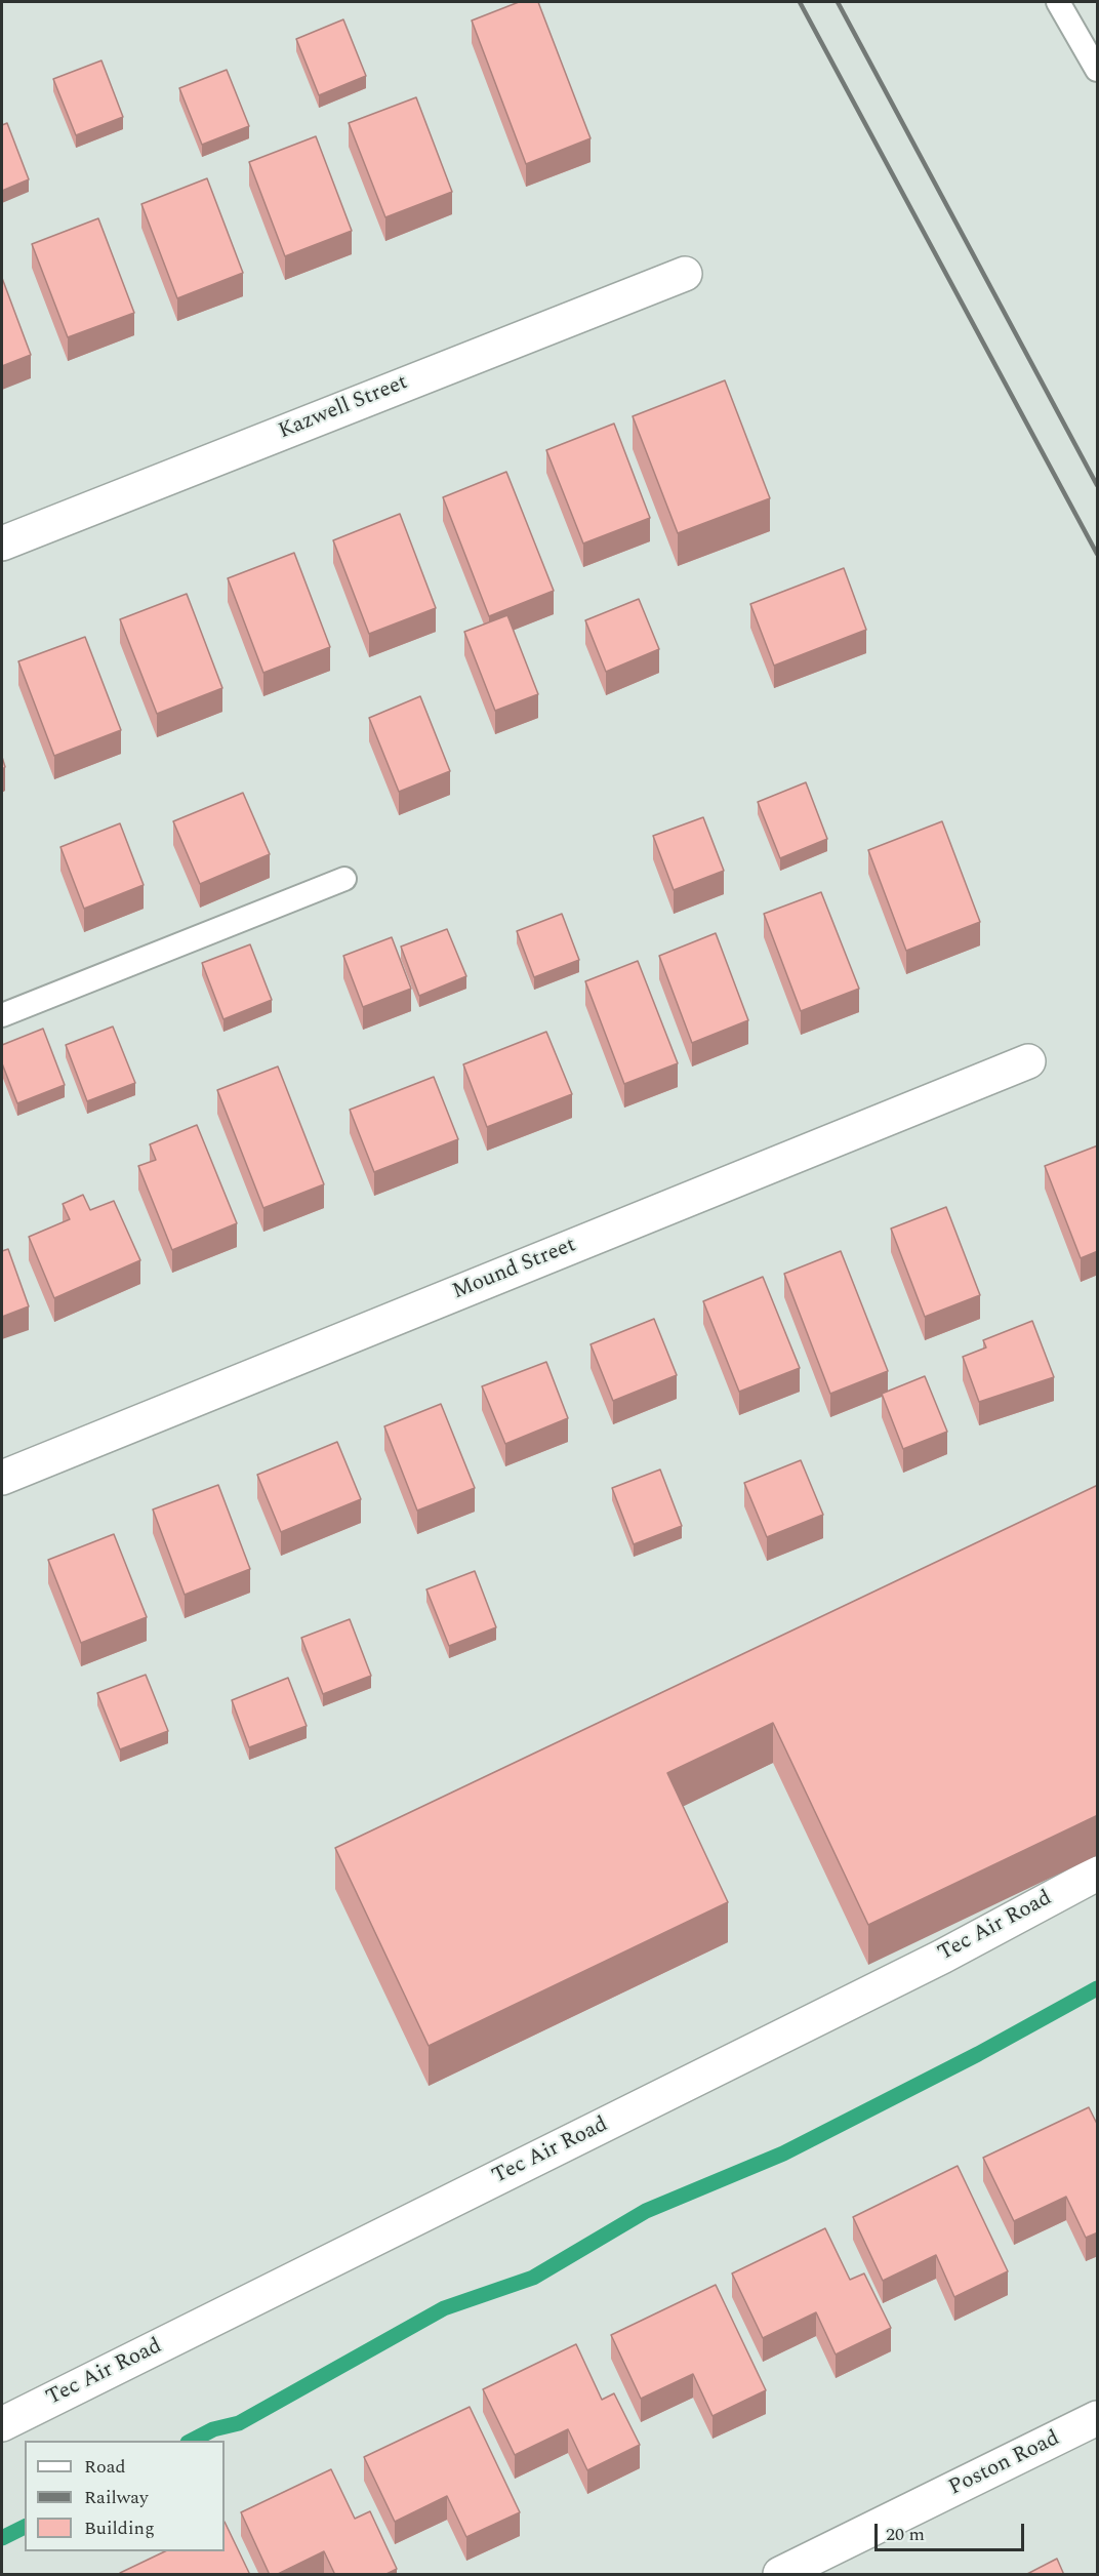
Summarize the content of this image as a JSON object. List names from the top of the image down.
{
  "streets": {
    "street": [
      "Kazwell Street",
      "Mound Street",
      "Tec Air Road",
      "Poston Road"
    ]
  },
  "legend": ["Road", "Railway", "Building"],
  "scale_bar": "20 m"
}
